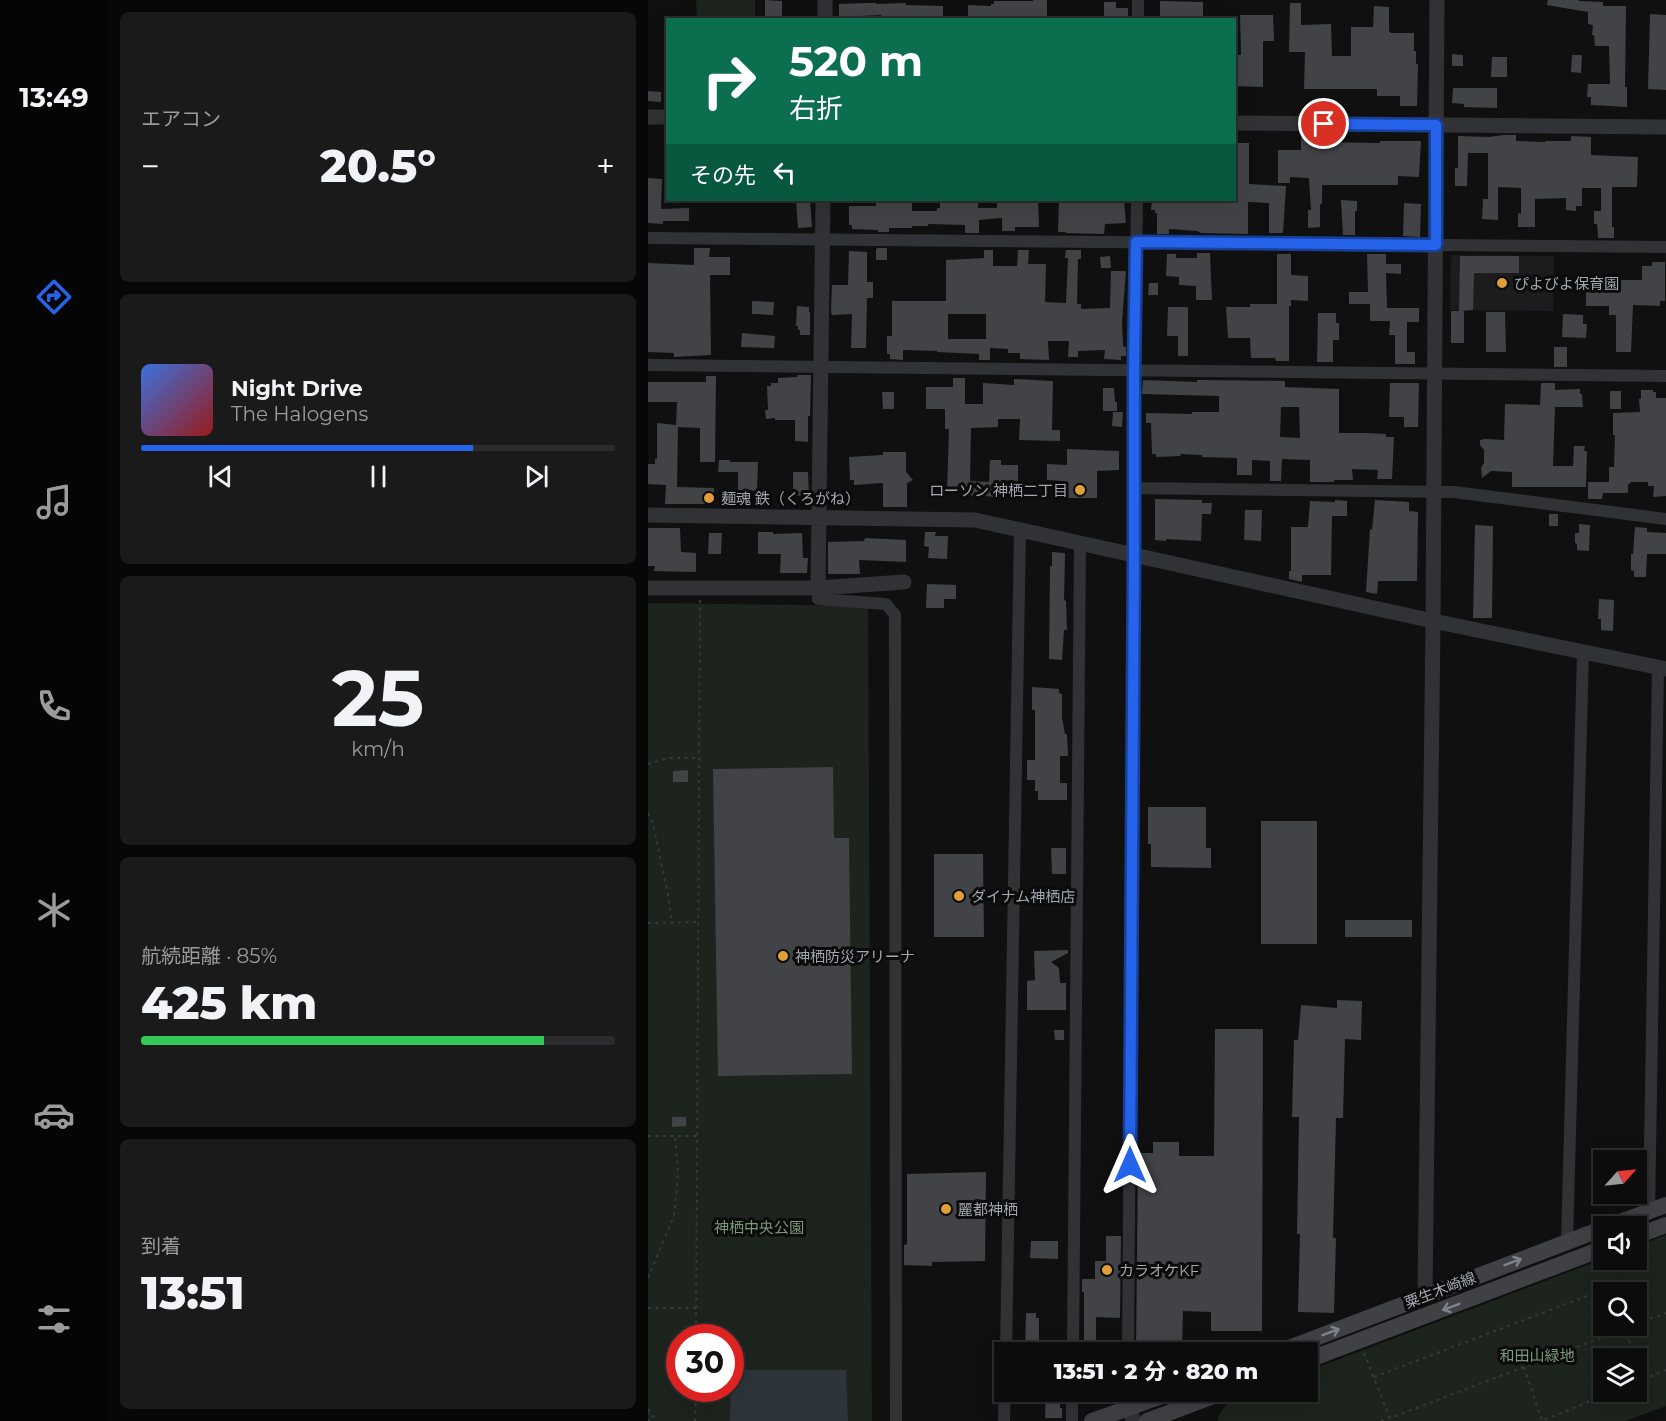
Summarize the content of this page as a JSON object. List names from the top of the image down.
{
  "streets": {
    "main road": ["粟生木崎線"]
  },
  "parks": ["神栖中央公園", "和田山緑地"],
  "places": [
    "ぴよびよ保育園",
    "ローソン 神栖二丁目",
    "麺魂 鉄（くろがね）",
    "ダイナム神栖店",
    "神栖防災アリーナ",
    "麗都神栖",
    "カラオケKF"
  ],
  "north": "top right",
  "page": {
    "tabs": "13:49",
    "tile": [
      "エアコン",
      ["25", "km/h"],
      ["航続距離 · 85%", "425 km"],
      ["到着", "13:51"]
    ],
    "turn": ["520 m", "右折"],
    "heat": ["−", "20.5°", "+"],
    "then": "その先",
    "song": ["Night Drive", "The Halogens"],
    "limit": "30",
    "trip": "13:51 · 2 分 · 820 m"
  }
}
